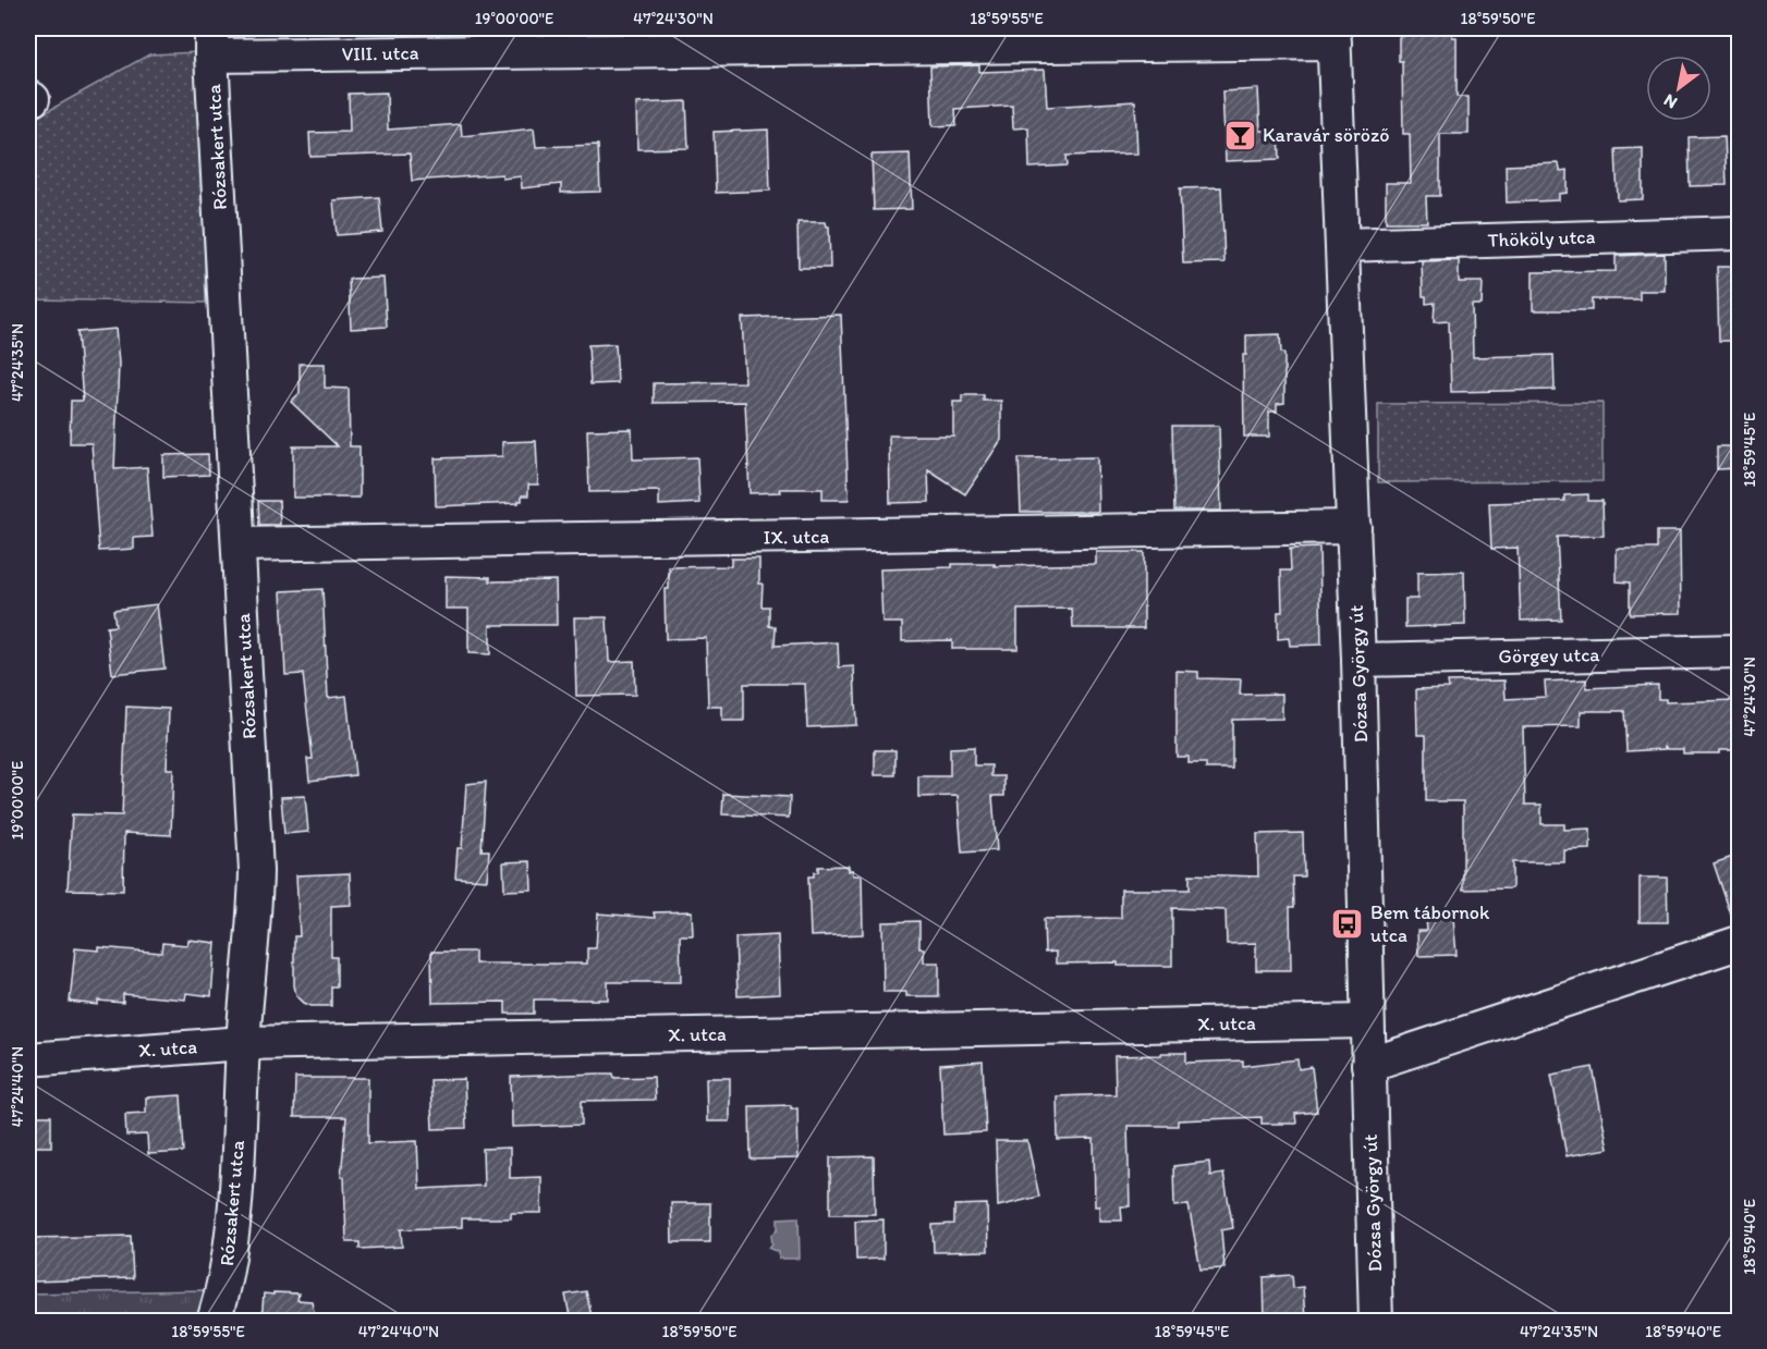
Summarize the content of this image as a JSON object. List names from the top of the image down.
{
  "streets": {
    "street": [
      "VIII. utca",
      "Rózsakert utca",
      "Thököly utca",
      "IX. utca",
      "Görgey utca",
      "Dózsa György út",
      "X. utca"
    ]
  },
  "crossings": [
    ["VIII. utca", "Rózsakert utca"],
    ["VIII. utca", "Dózsa György út"],
    ["Rózsakert utca", "IX. utca"],
    ["Rózsakert utca", "X. utca"],
    ["Thököly utca", "Dózsa György út"],
    ["IX. utca", "Dózsa György út"],
    ["Görgey utca", "Dózsa György út"],
    ["Dózsa György út", "X. utca"]
  ],
  "places": {
    "bar": ["Karavár söröző"],
    "bus stop": ["Bem tábornok utca"]
  },
  "north": "bottom left",
  "coordinates": [
    "19°00'00\"E",
    "47°24'30\"N",
    "18°59'55\"E",
    "18°59'50\"E",
    "47°24'35\"N",
    "18°59'45\"E",
    "47°24'40\"N",
    "18°59'40\"E"
  ]
}
